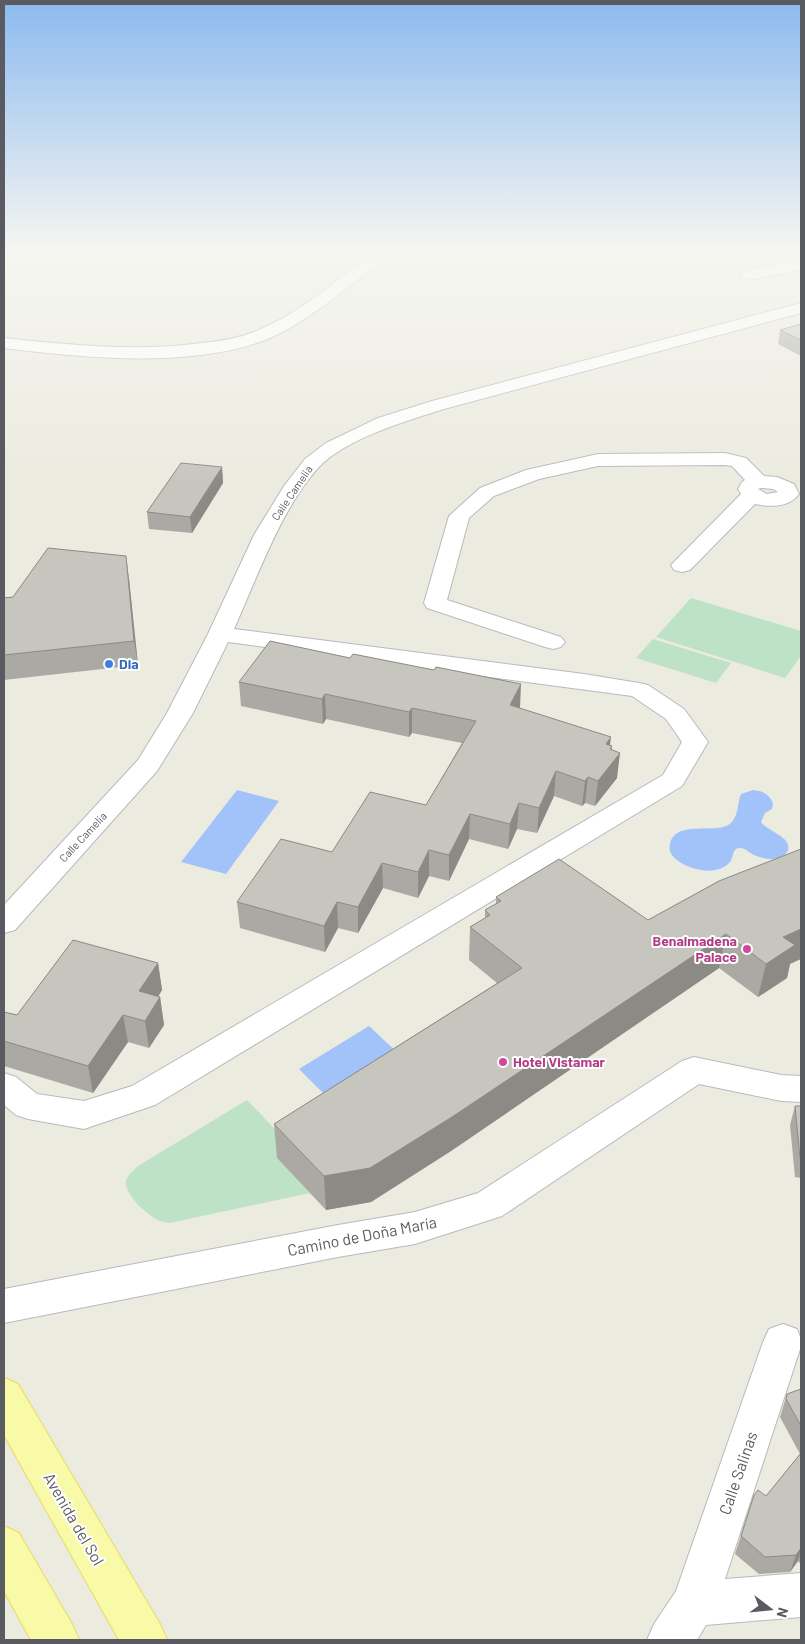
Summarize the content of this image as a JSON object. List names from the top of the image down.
{
  "streets": {
    "main road": ["Avenida del Sol"],
    "street": ["Calle Camelia", "Camino de Doña María", "Calle Salinas"]
  },
  "places": ["Dia", "Benalmadena Palace", "Hotel Vistamar"],
  "north": "right"
}
